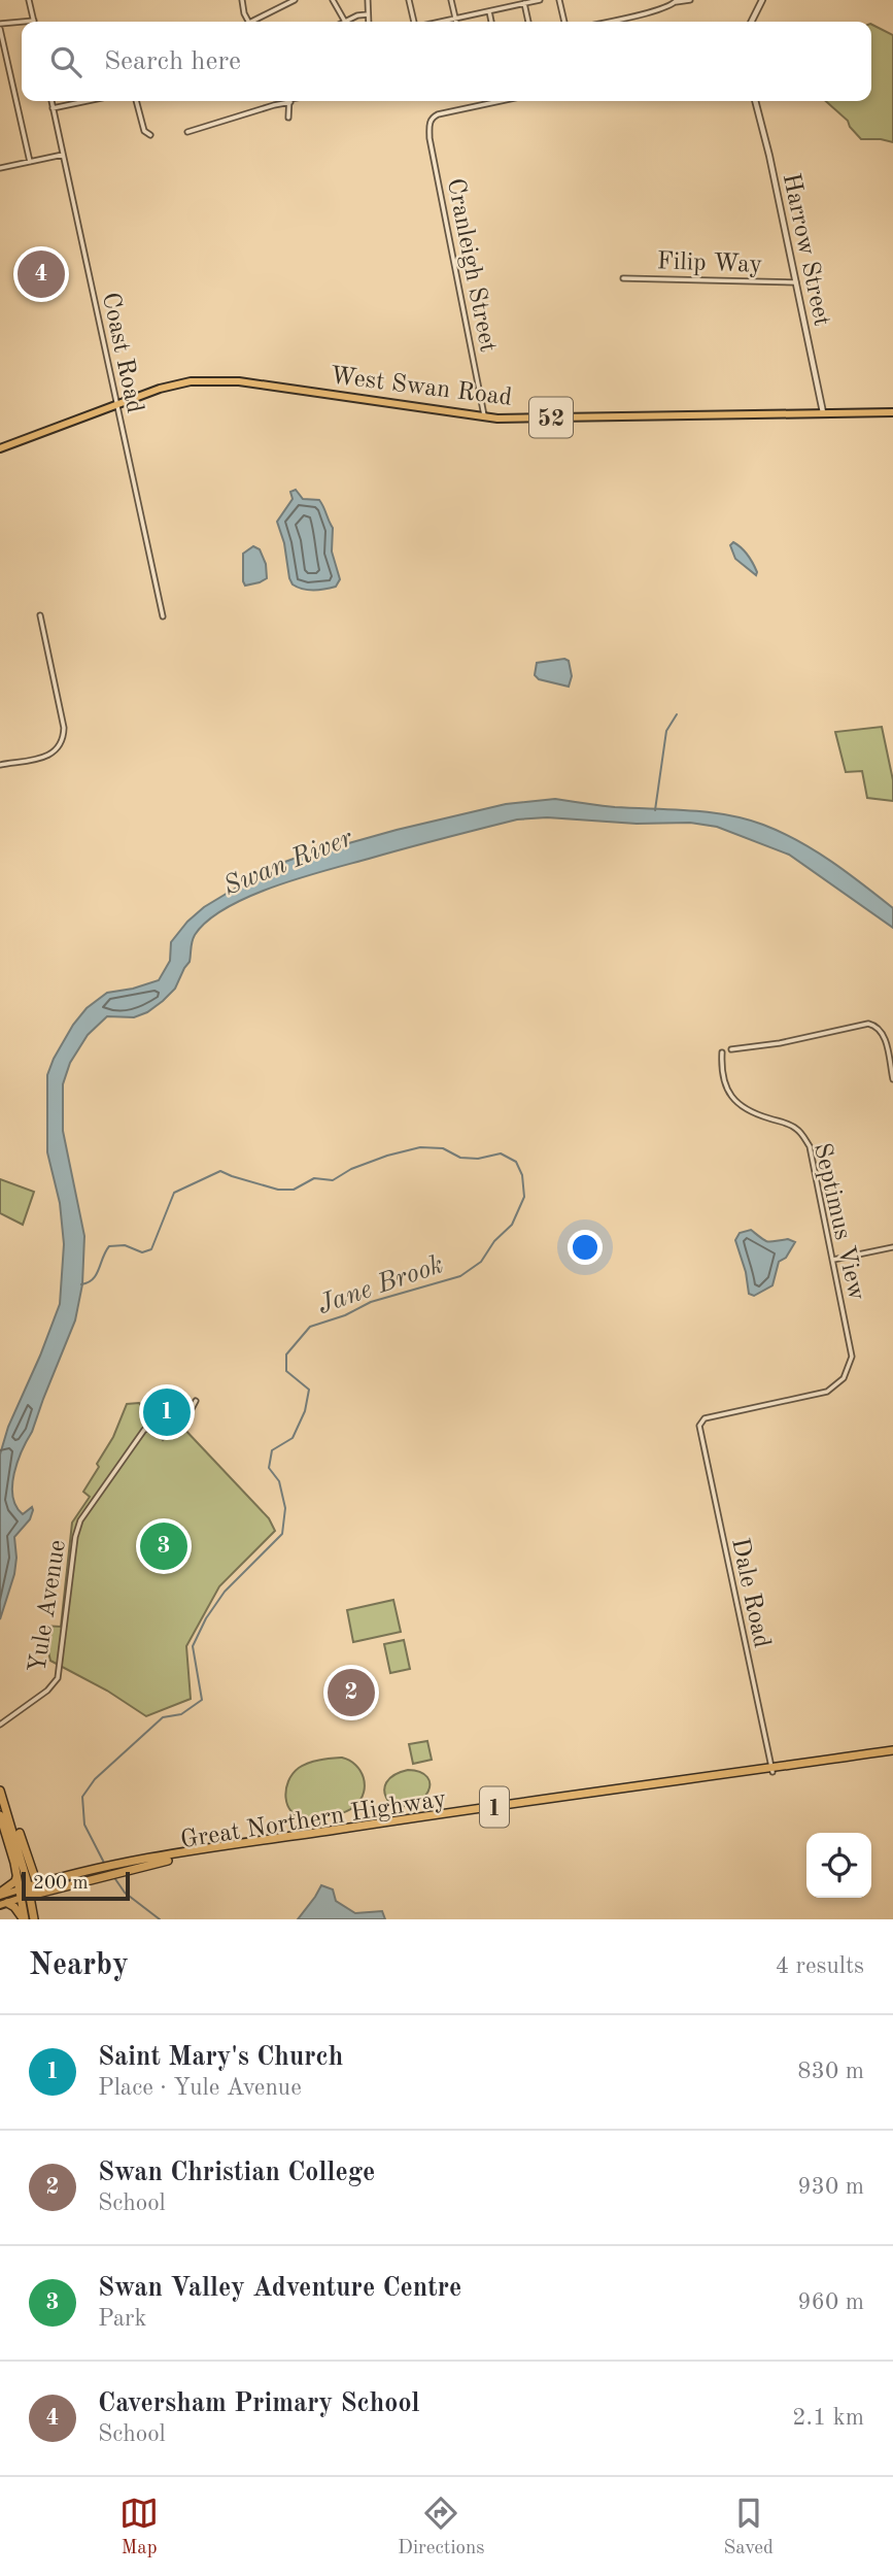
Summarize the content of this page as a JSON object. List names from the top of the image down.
{
  "streets": {
    "highway": ["1", "Great Northern Highway"],
    "main road": ["West Swan Road", "52"],
    "street": [
      "Harrow Street",
      "Filip Way",
      "Cranleigh Street",
      "Coast Road",
      "Septimus View",
      "Dale Road",
      "Yule Avenue"
    ]
  },
  "crossings": [
    ["Harrow Street", "Filip Way"],
    ["Harrow Street", "West Swan Road"],
    ["Cranleigh Street", "West Swan Road"],
    ["Coast Road", "West Swan Road"],
    ["Septimus View", "Dale Road"],
    ["Dale Road", "Great Northern Highway"]
  ],
  "water": ["Swan River", "Jane Brook"],
  "scale_bar": "200 m",
  "page": {
    "search": "Search here",
    "pins": [
      "4",
      "1",
      "3",
      "2"
    ],
    "scale": "200 m",
    "heading": ["Nearby", "4 results"],
    "list": [
      {
        "mark": "1",
        "name": "Saint Mary's Church",
        "note": "Place · Yule Avenue",
        "value": "830 m"
      },
      {
        "mark": "2",
        "name": "Swan Christian College",
        "note": "School",
        "value": "930 m"
      },
      {
        "mark": "3",
        "name": "Swan Valley Adventure Centre",
        "note": "Park",
        "value": "960 m"
      },
      {
        "mark": "4",
        "name": "Caversham Primary School",
        "note": "School",
        "value": "2.1 km"
      }
    ],
    "nav": ["Map", "Directions", "Saved"]
  }
}
